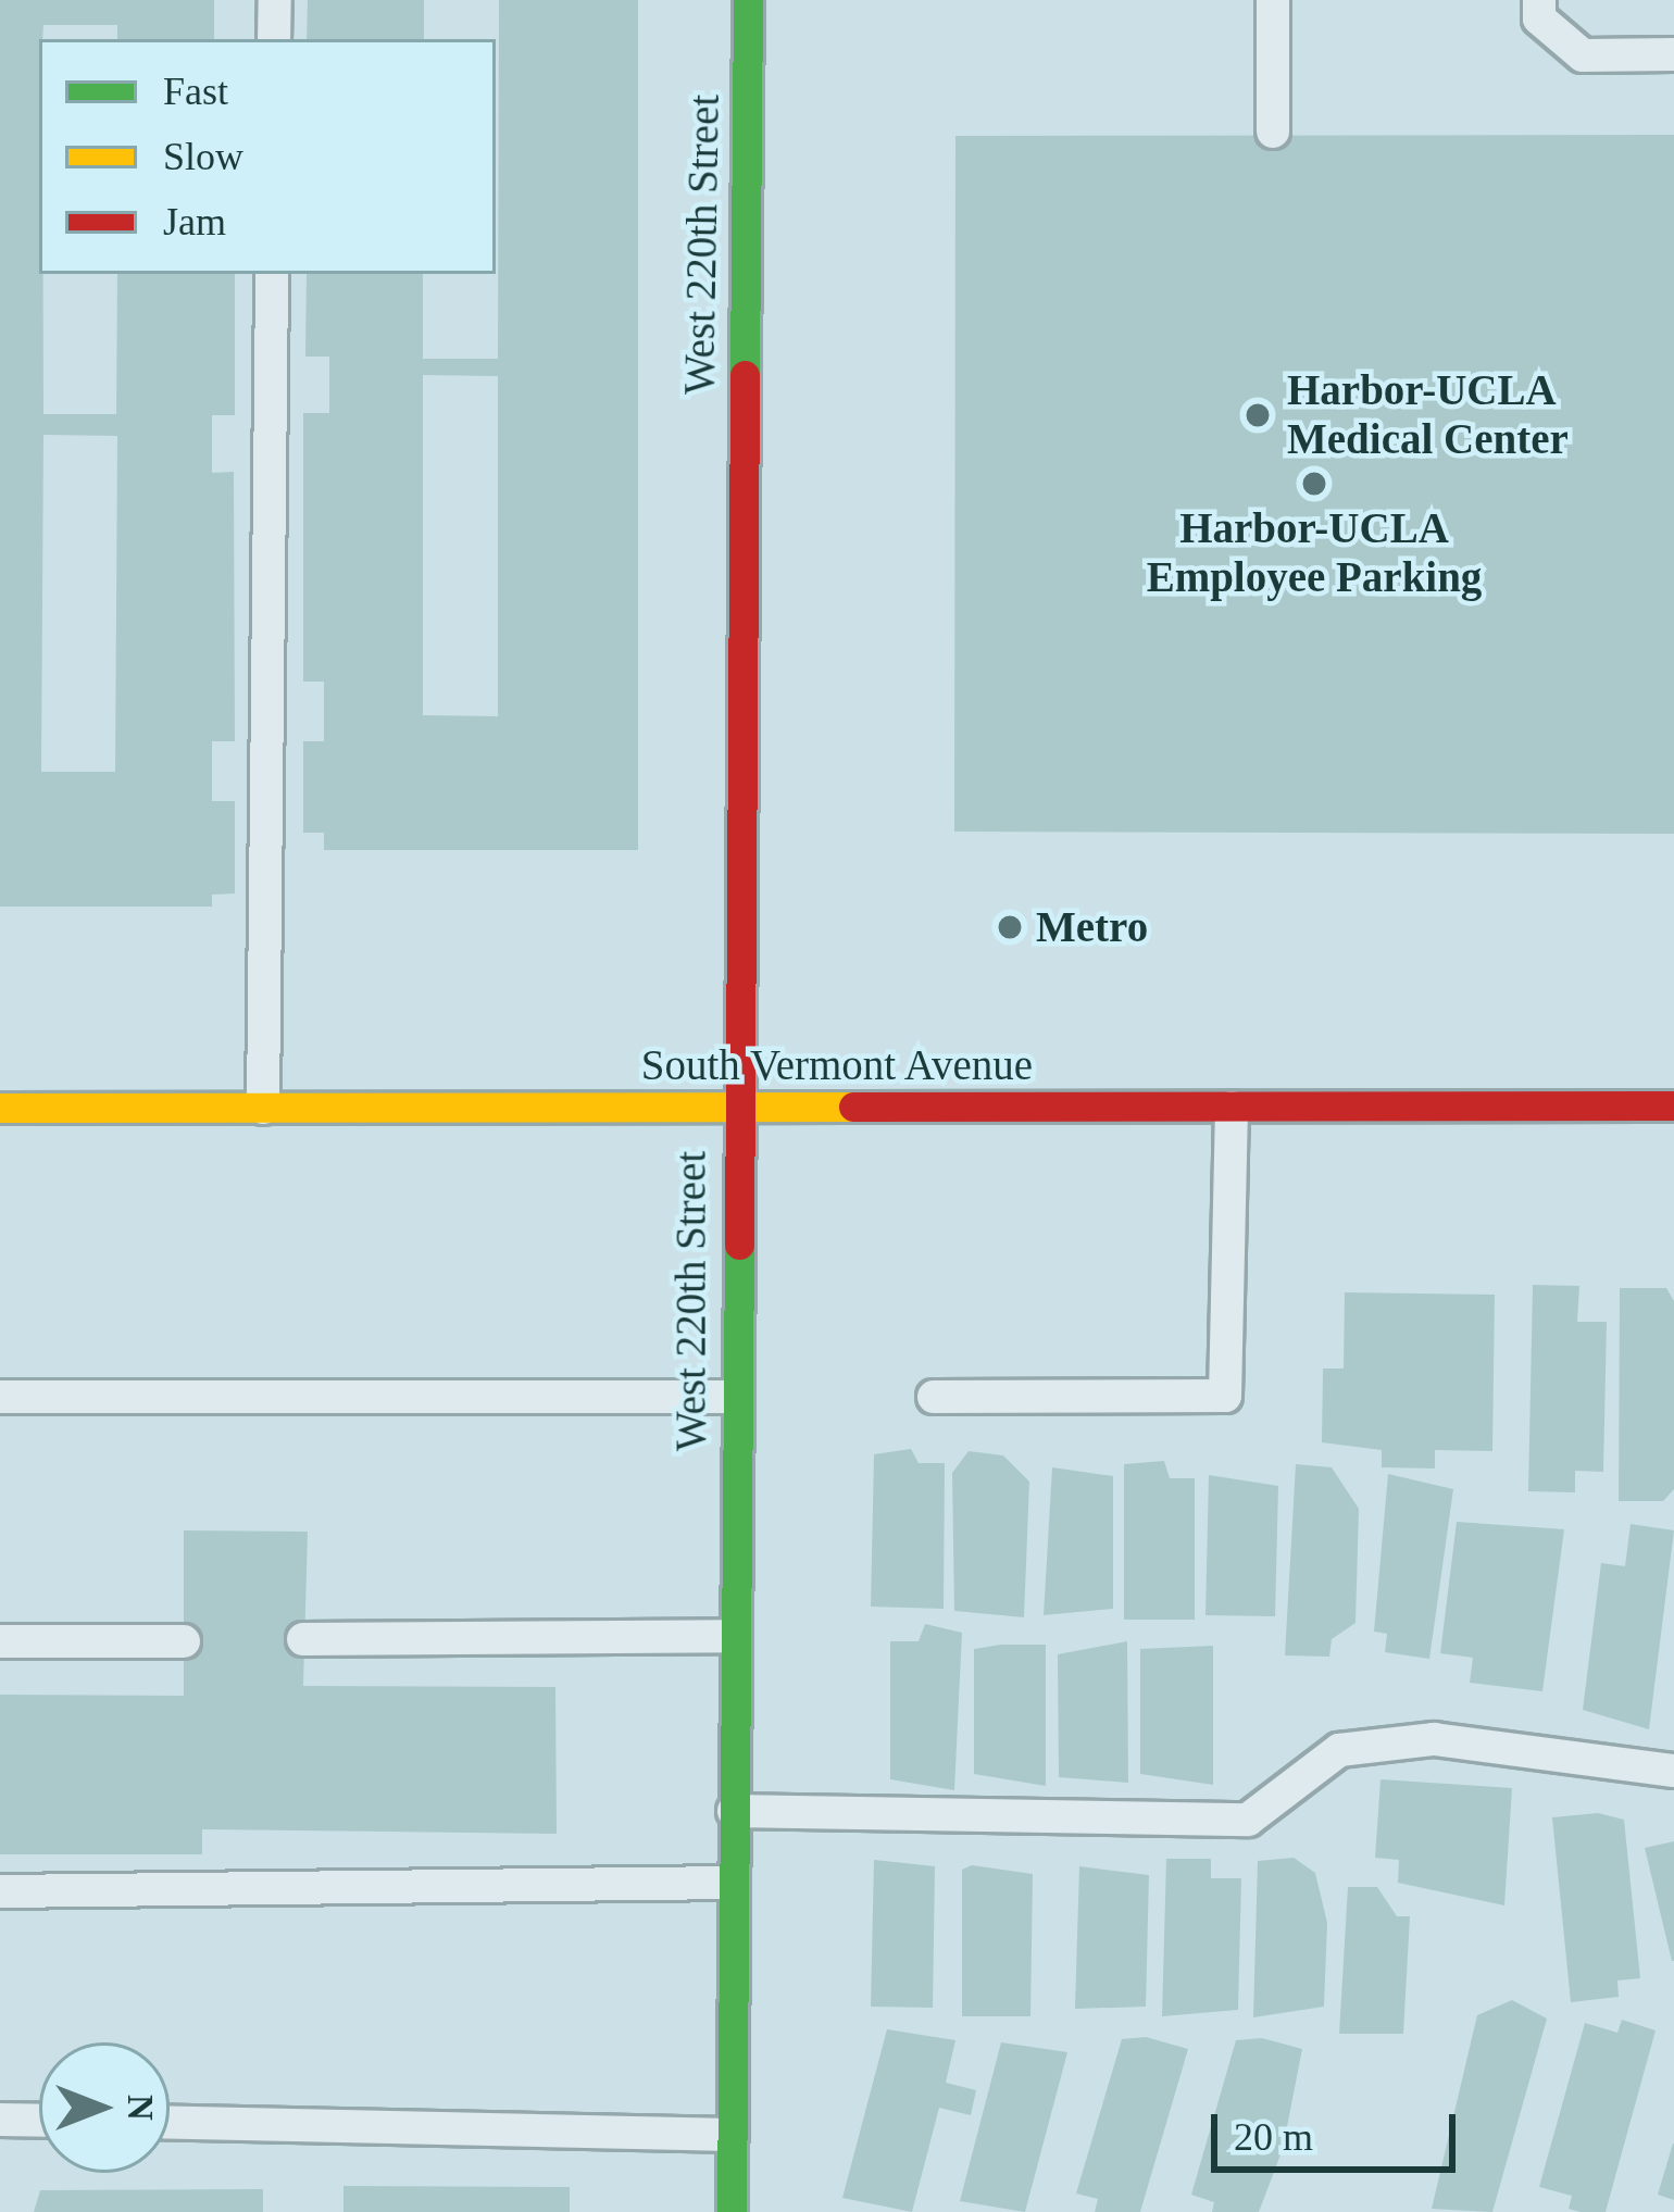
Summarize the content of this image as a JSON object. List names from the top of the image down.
{
  "streets": {
    "street": ["West 220th Street", "South Vermont Avenue"]
  },
  "crossings": [
    ["West 220th Street", "South Vermont Avenue"]
  ],
  "places": ["Harbor-UCLA Medical Center", "Harbor-UCLA Employee Parking", "Metro"],
  "legend": ["Fast", "Slow", "Jam"],
  "scale_bar": "20 m",
  "north": "right"
}
